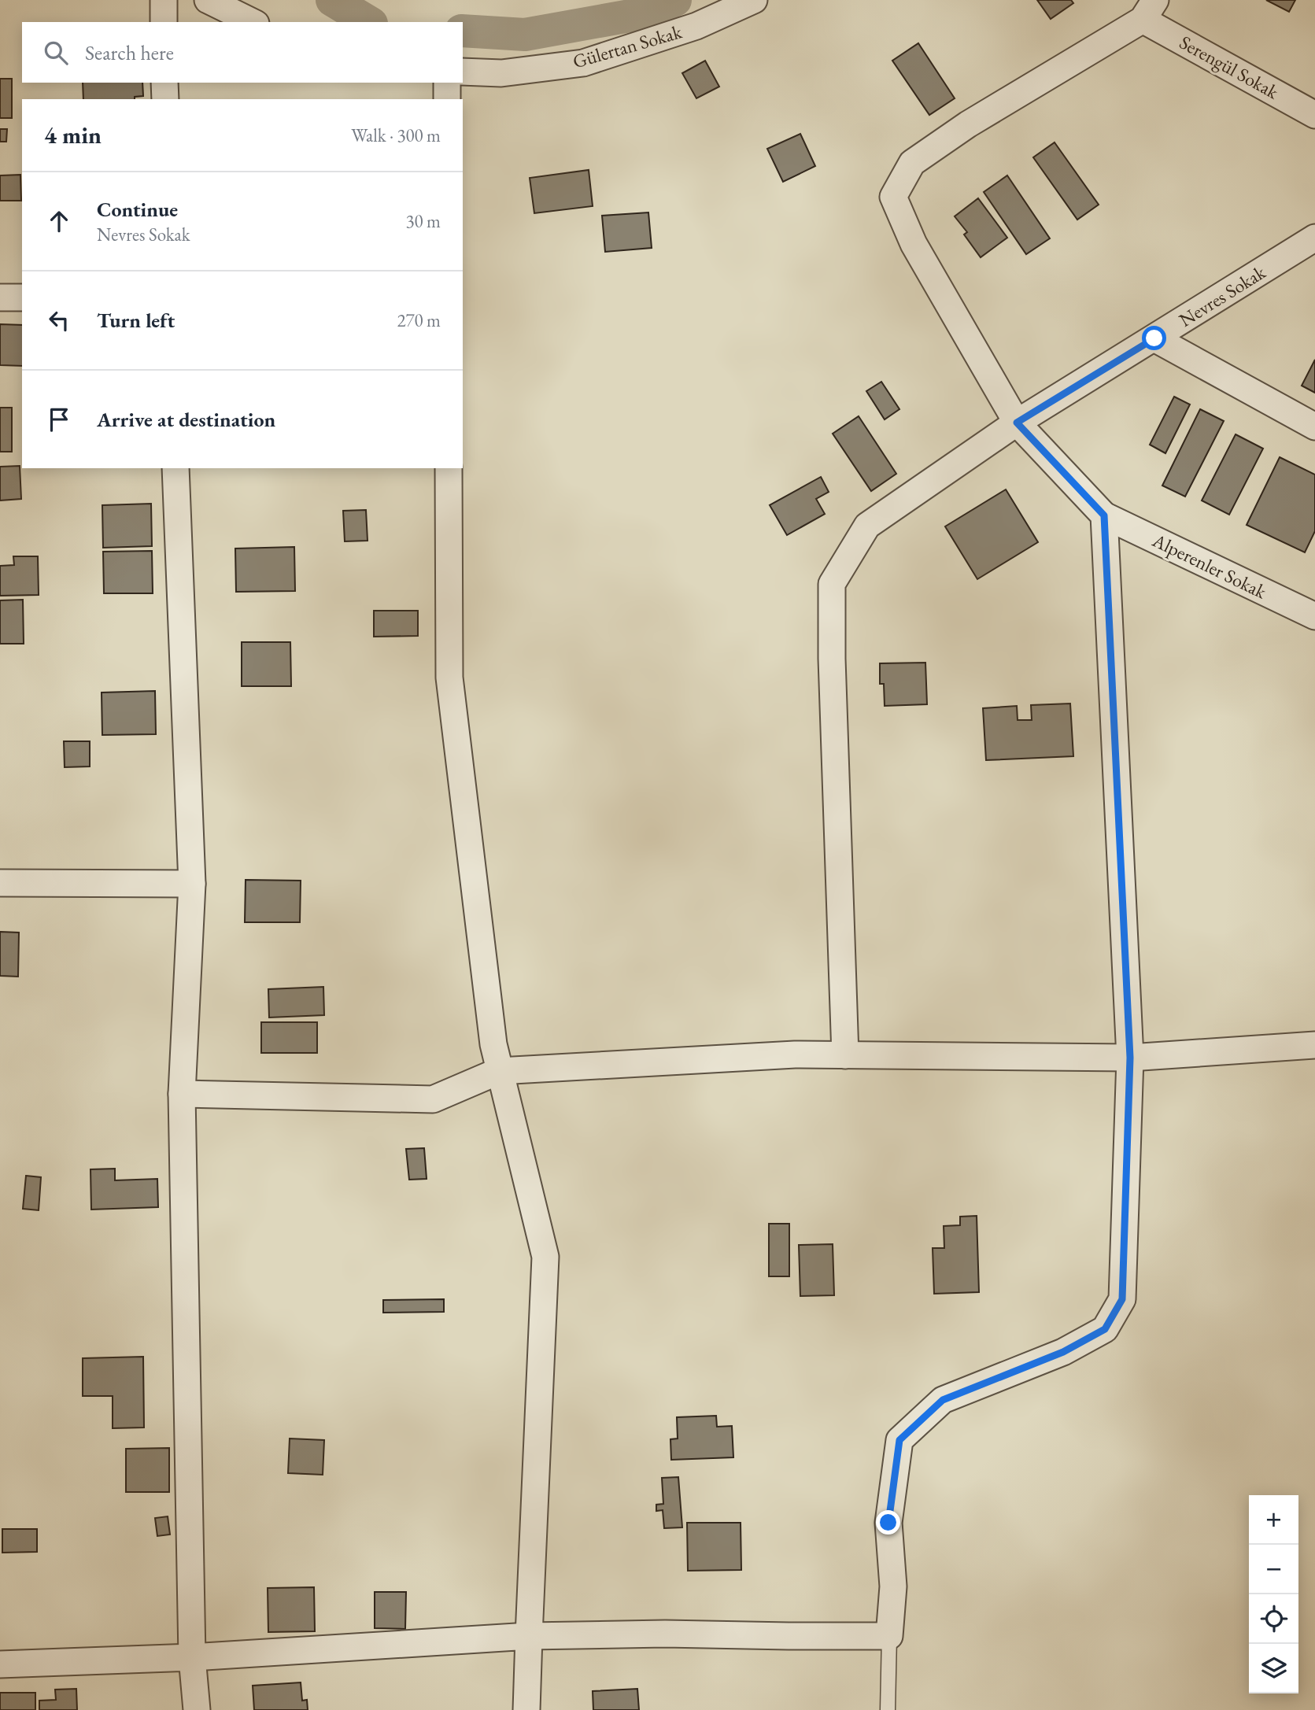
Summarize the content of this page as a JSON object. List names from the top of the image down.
{
  "streets": {
    "street": [
      "Gülertan Sokak",
      "Serengül Sokak",
      "Nevres Sokak",
      "Alperenler Sokak"
    ]
  },
  "page": {
    "search": "Search here",
    "heading": ["4 min", "Walk · 300 m"],
    "list": [
      ["Continue", "Nevres Sokak", "30 m"],
      ["Turn left", "270 m"],
      "Arrive at destination"
    ],
    "map_buttons": ["+", "−"]
  }
}
